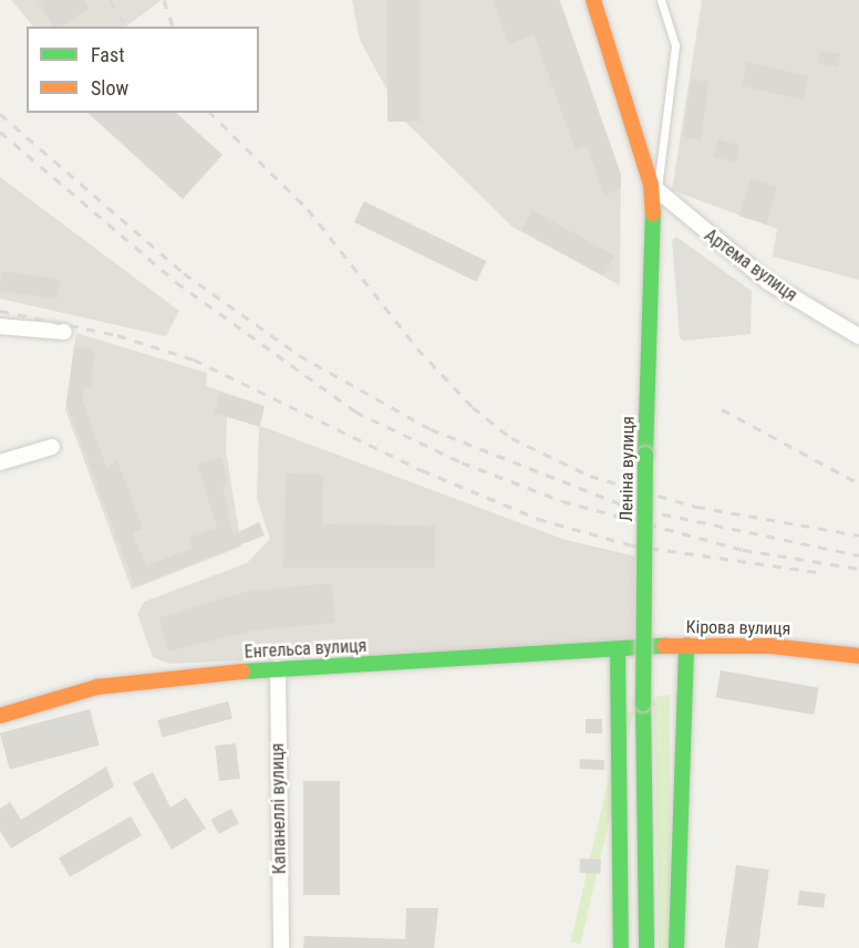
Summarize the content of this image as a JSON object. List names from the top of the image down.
{
  "streets": {
    "street": [
      "Артема вулиця",
      "Леніна вулиця",
      "Кірова вулиця",
      "Енгельса вулиця",
      "Капанеллі вулиця"
    ]
  },
  "crossings": [
    ["Артема вулиця", "Леніна вулиця"],
    ["Кірова вулиця", "Енгельса вулиця"],
    ["Енгельса вулиця", "Капанеллі вулиця"]
  ],
  "legend": ["Fast", "Slow"]
}
